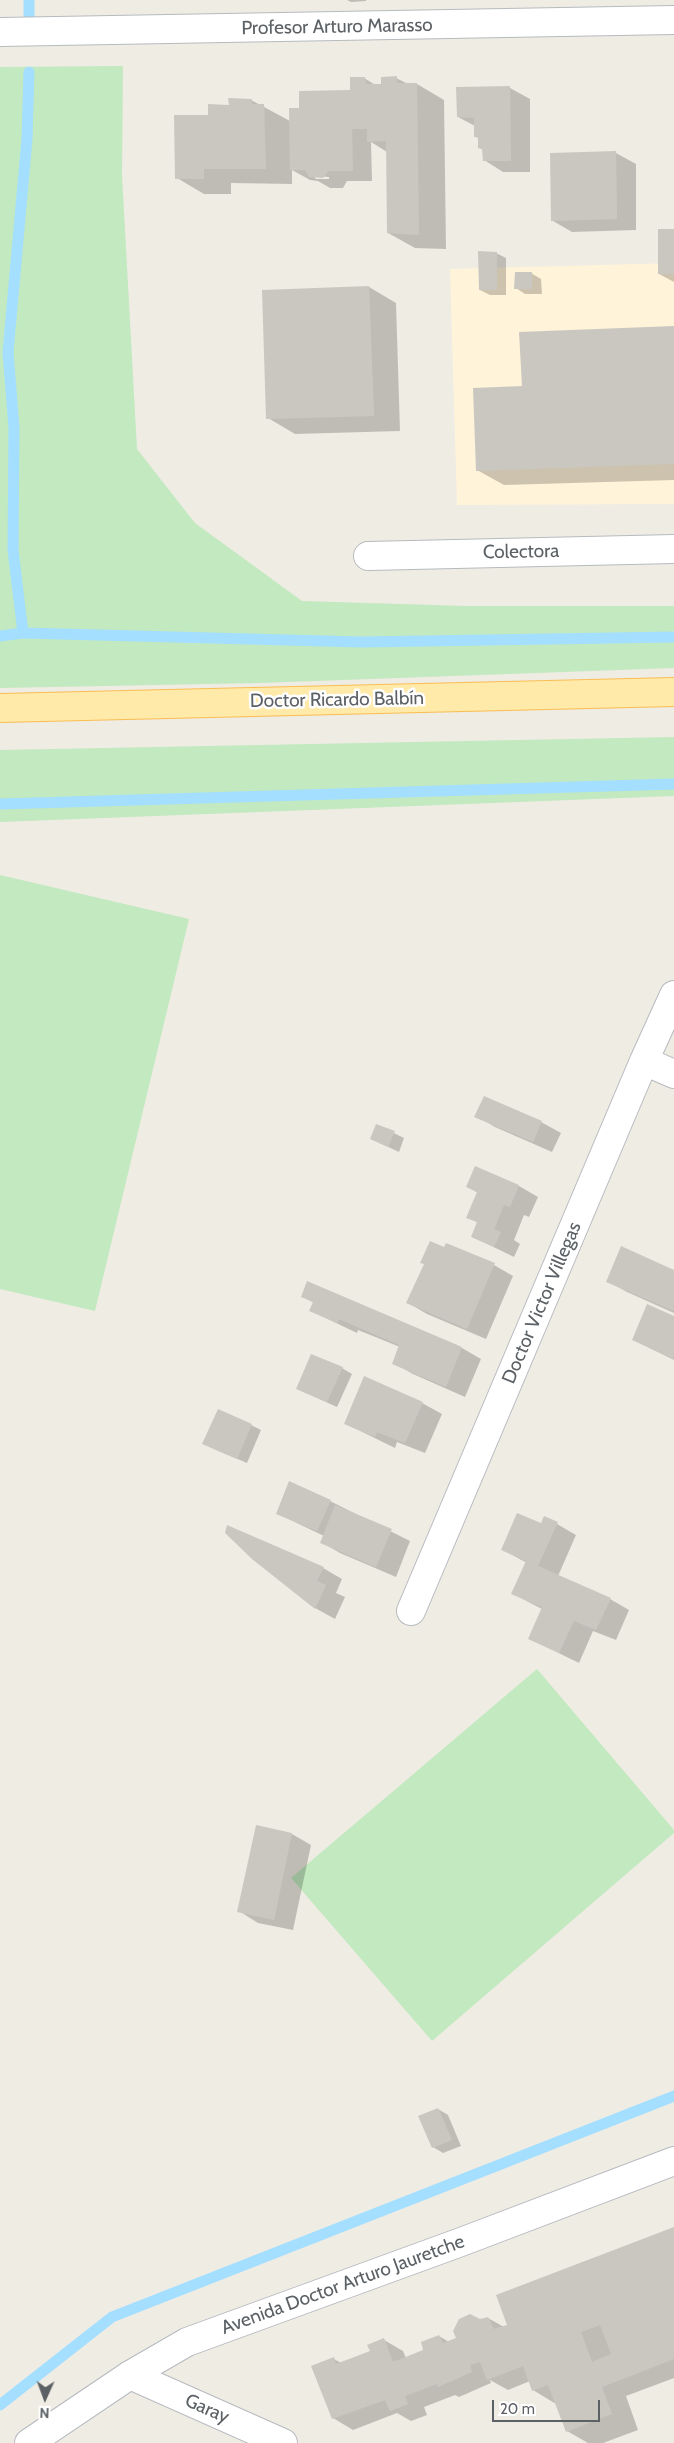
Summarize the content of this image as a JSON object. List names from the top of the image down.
{
  "streets": {
    "main road": ["Doctor Ricardo Balbín"],
    "street": [
      "Profesor Arturo Marasso",
      "Colectora",
      "Doctor Victor Villegas",
      "Avenida Doctor Arturo Jauretche",
      "Garay"
    ]
  },
  "crossings": [
    ["Avenida Doctor Arturo Jauretche", "Garay"]
  ],
  "scale_bar": "20 m",
  "north": "bottom"
}
